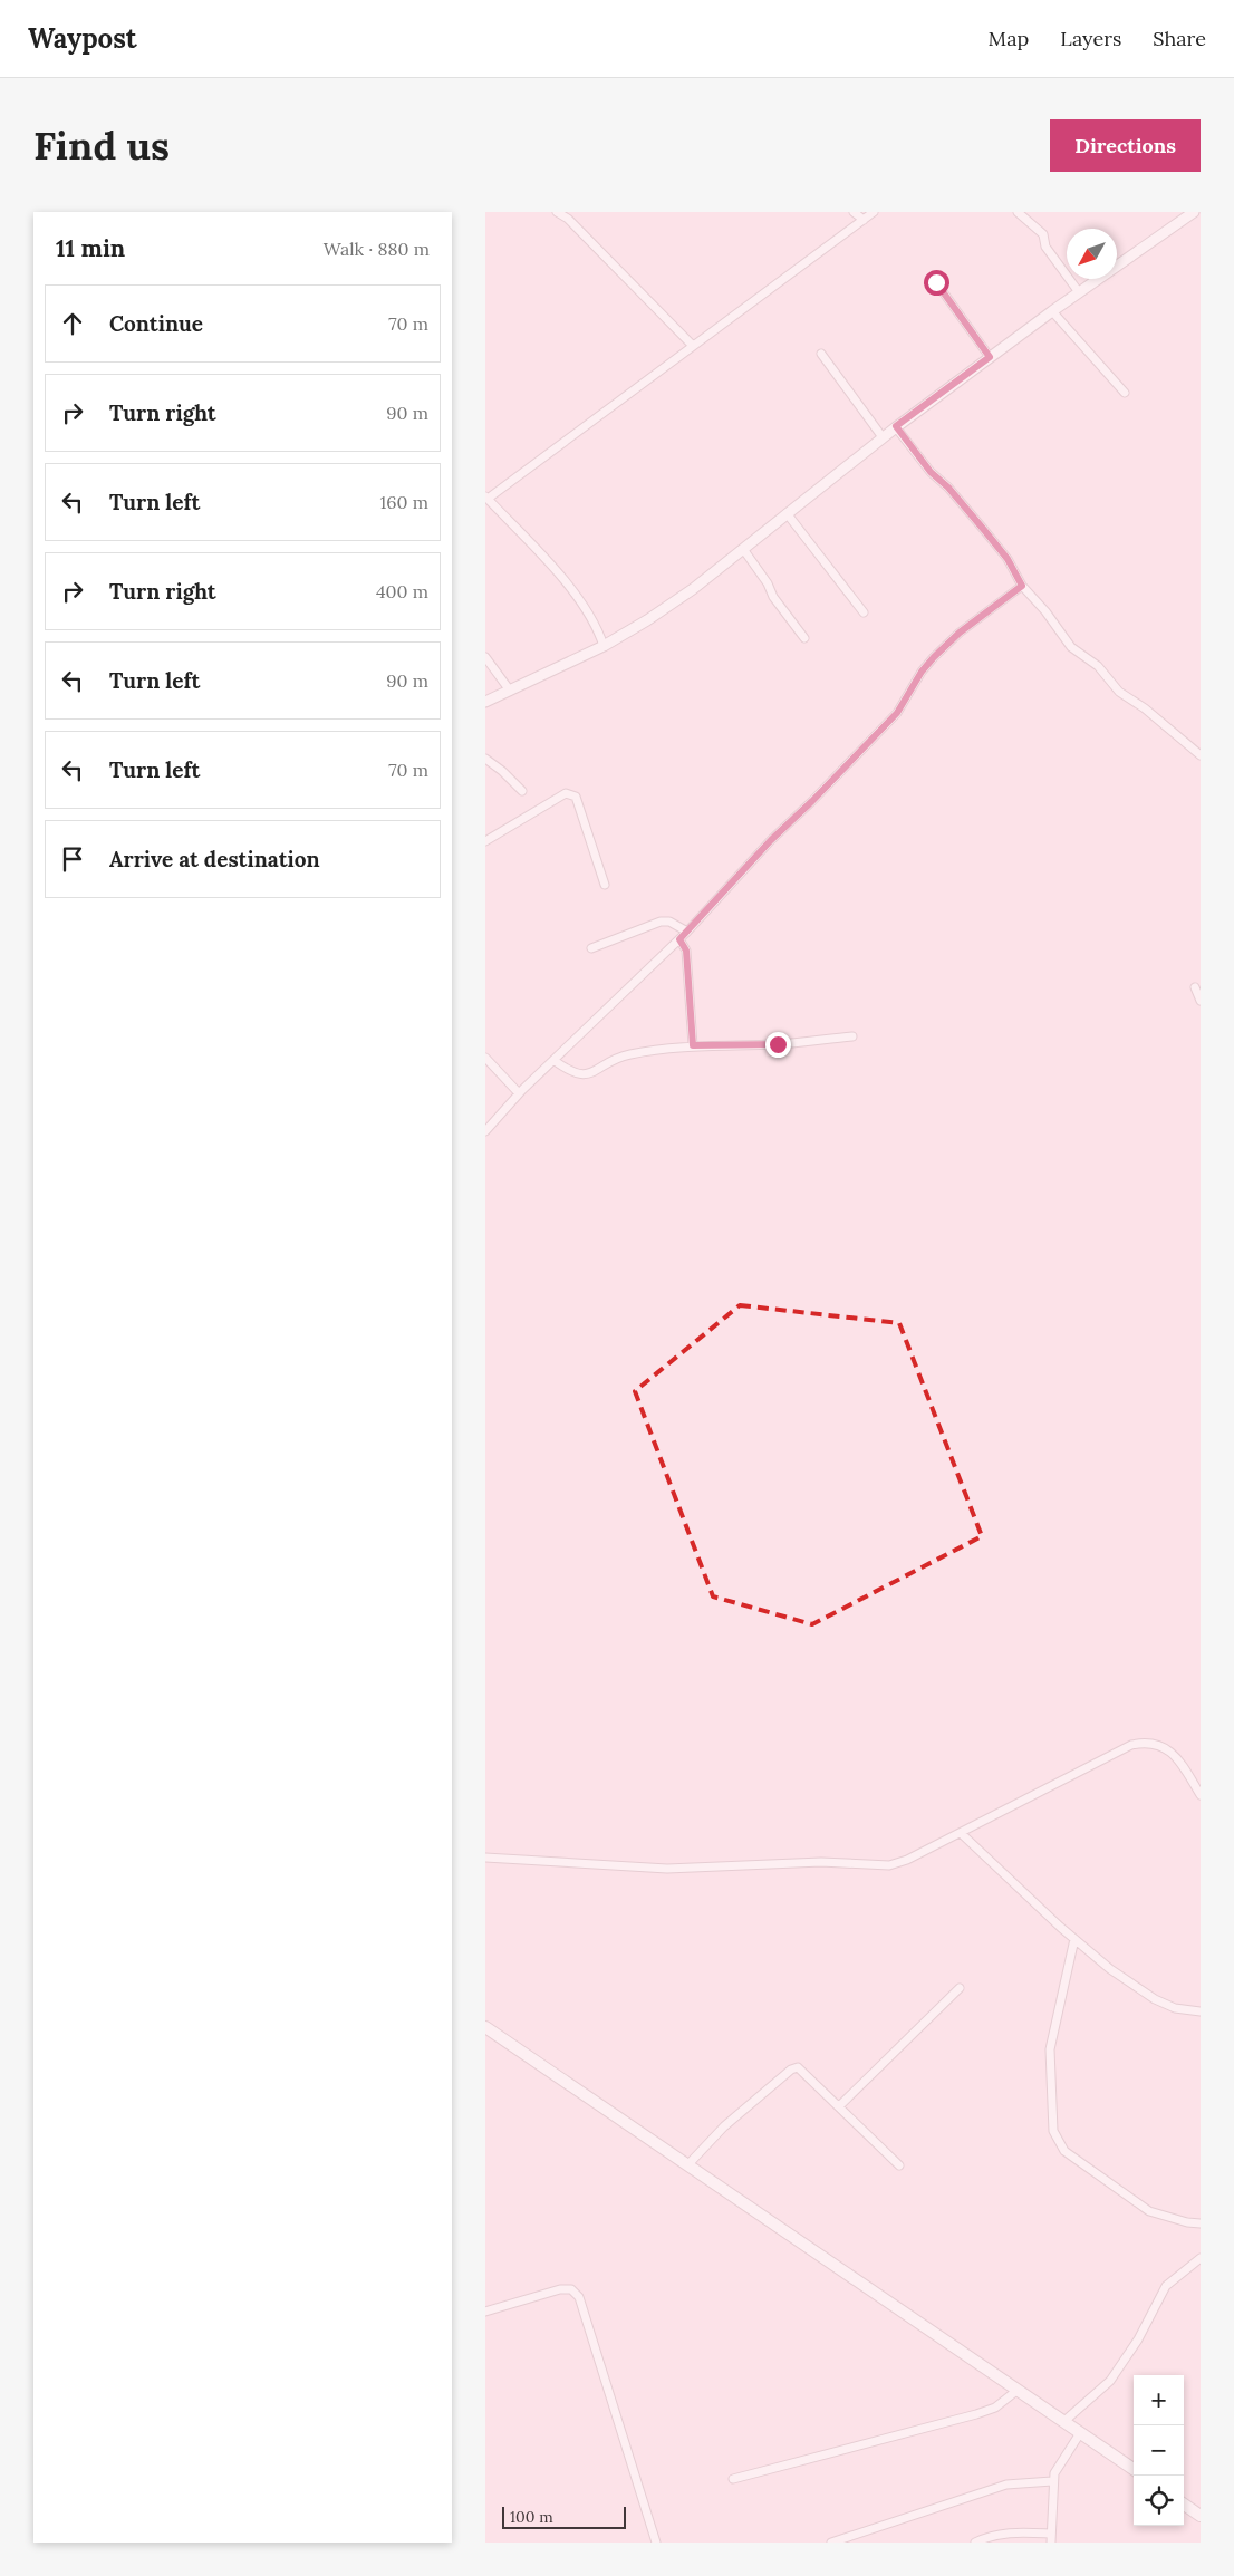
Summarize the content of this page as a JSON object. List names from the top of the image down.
{
  "scale_bar": "100 m",
  "north": "bottom left",
  "page": {
    "header": "Waypost",
    "nav": ["Map", "Layers", "Share"],
    "buttons": "Directions",
    "title": "Find us",
    "heading": ["11 min", "Walk · 880 m"],
    "list": [
      ["Continue", "70 m"],
      ["Turn right", "90 m"],
      ["Turn left", "160 m"],
      ["Turn right", "400 m"],
      ["Turn left", "90 m"],
      ["Turn left", "70 m"],
      "Arrive at destination"
    ],
    "map_buttons": ["+", "−"],
    "scale": "100 m"
  }
}
